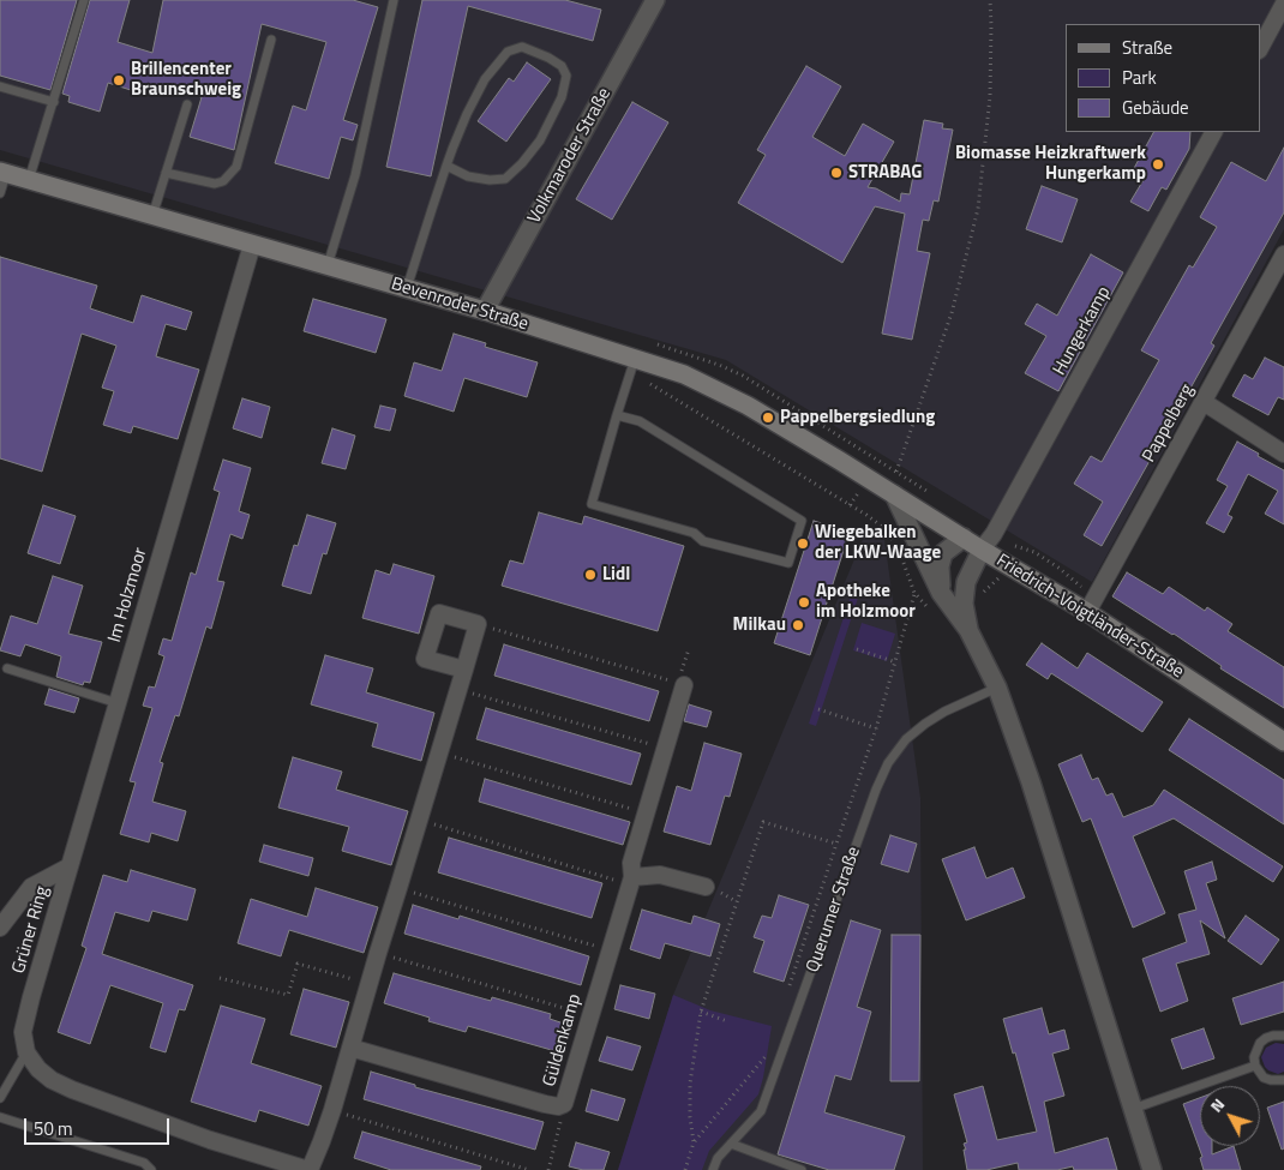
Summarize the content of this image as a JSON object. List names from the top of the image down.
{
  "streets": {
    "main road": ["Bevenroder Straße", "Friedrich-Voigtländer-Straße"],
    "street": [
      "Volkmaroder Straße",
      "Hungerkamp",
      "Pappelberg",
      "Im Holzmoor",
      "Grüner Ring",
      "Güldenkamp"
    ],
    "lane": ["Querumer Straße"]
  },
  "crossings": [
    ["Volkmaroder Straße", "Bevenroder Straße"],
    ["Bevenroder Straße", "Im Holzmoor"],
    ["Bevenroder Straße", "Friedrich-Voigtländer-Straße"],
    ["Hungerkamp", "Friedrich-Voigtländer-Straße"],
    ["Pappelberg", "Friedrich-Voigtländer-Straße"],
    ["Im Holzmoor", "Grüner Ring"]
  ],
  "places": [
    "Brillencenter Braunschweig",
    "Biomasse Heizkraftwerk Hungerkamp",
    "STRABAG",
    "Pappelbergsiedlung",
    "Wiegebalken der LKW-Waage",
    "Lidl",
    "Apotheke im Holzmoor",
    "Milkau"
  ],
  "legend": ["Straße", "Park", "Gebäude"],
  "scale_bar": "50 m",
  "north": "top left"
}
